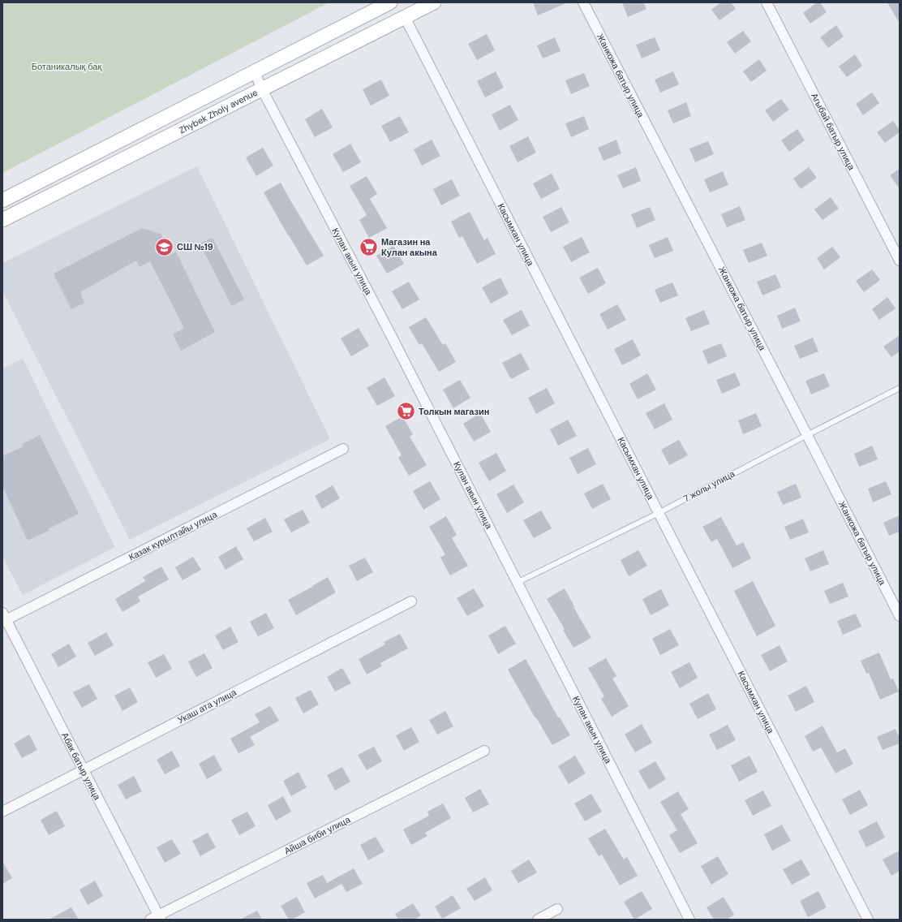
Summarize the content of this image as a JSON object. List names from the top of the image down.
{
  "streets": {
    "street": [
      "Жанкожа батыр улица",
      "Zhybek Zholy avenue",
      "Агыбай батыр улица",
      "Касымхан улица",
      "Кулан акын улица",
      "Казак курылтайы улица",
      "Укаш ата улица",
      "Абак батыр улица",
      "Айша биби улица"
    ],
    "lane": ["7 жолы улица"]
  },
  "crossings": [
    ["Жанкожа батыр улица", "7 жолы улица"],
    ["Zhybek Zholy avenue", "Касымхан улица"],
    ["Zhybek Zholy avenue", "Кулан акын улица"],
    ["Касымхан улица", "7 жолы улица"],
    ["Кулан акын улица", "7 жолы улица"],
    ["Казак курылтайы улица", "Абак батыр улица"],
    ["Укаш ата улица", "Абак батыр улица"],
    ["Абак батыр улица", "Айша биби улица"]
  ],
  "parks": ["Ботаникалық бақ"],
  "places": {
    "school or university": ["СШ №19"],
    "supermarket": ["Магазин на Кулан акына", "Толкын магазин"]
  }
}
